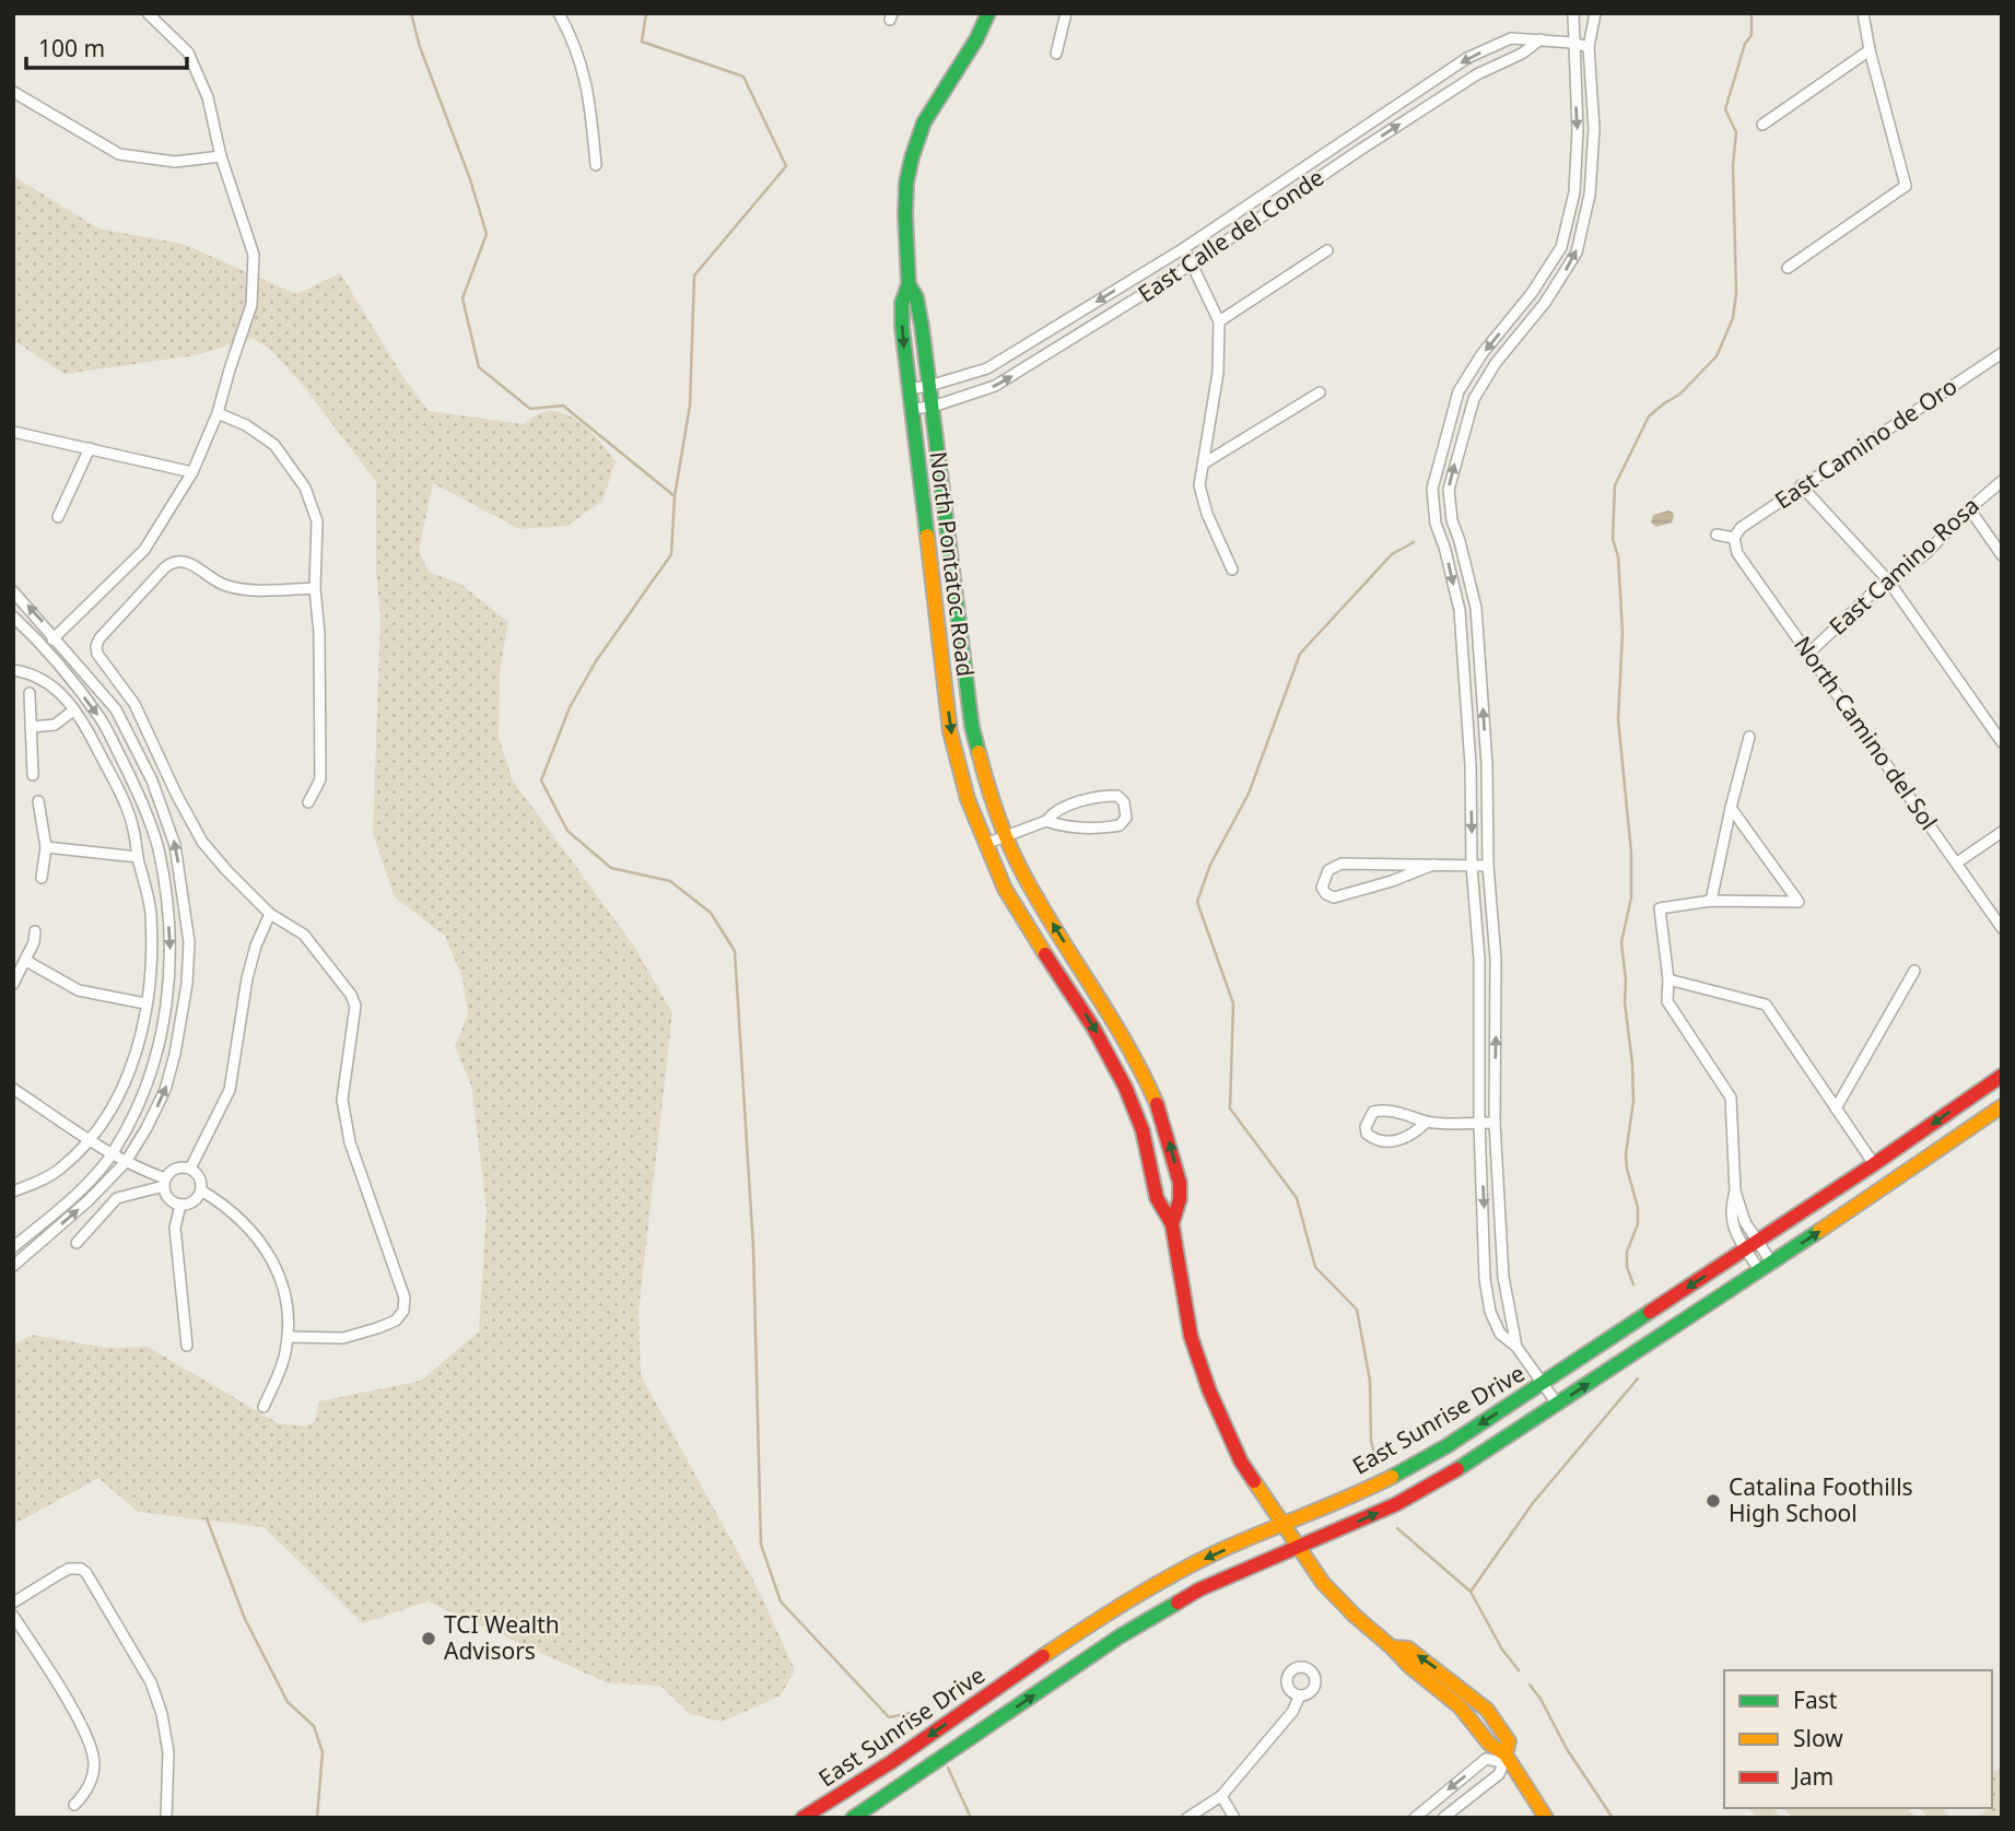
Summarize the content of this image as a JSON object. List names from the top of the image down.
{
  "streets": {
    "street": [
      "East Calle del Conde",
      "East Camino de Oro",
      "North Pontatoc Road",
      "East Camino Rosa",
      "North Camino del Sol",
      "East Sunrise Drive"
    ]
  },
  "crossings": [
    ["East Calle del Conde", "North Pontatoc Road"],
    ["East Camino de Oro", "North Camino del Sol"],
    ["North Pontatoc Road", "East Sunrise Drive"],
    ["East Camino Rosa", "North Camino del Sol"]
  ],
  "places": ["Catalina Foothills High School", "TCI Wealth Advisors"],
  "legend": ["Fast", "Slow", "Jam"],
  "scale_bar": "100 m"
}
